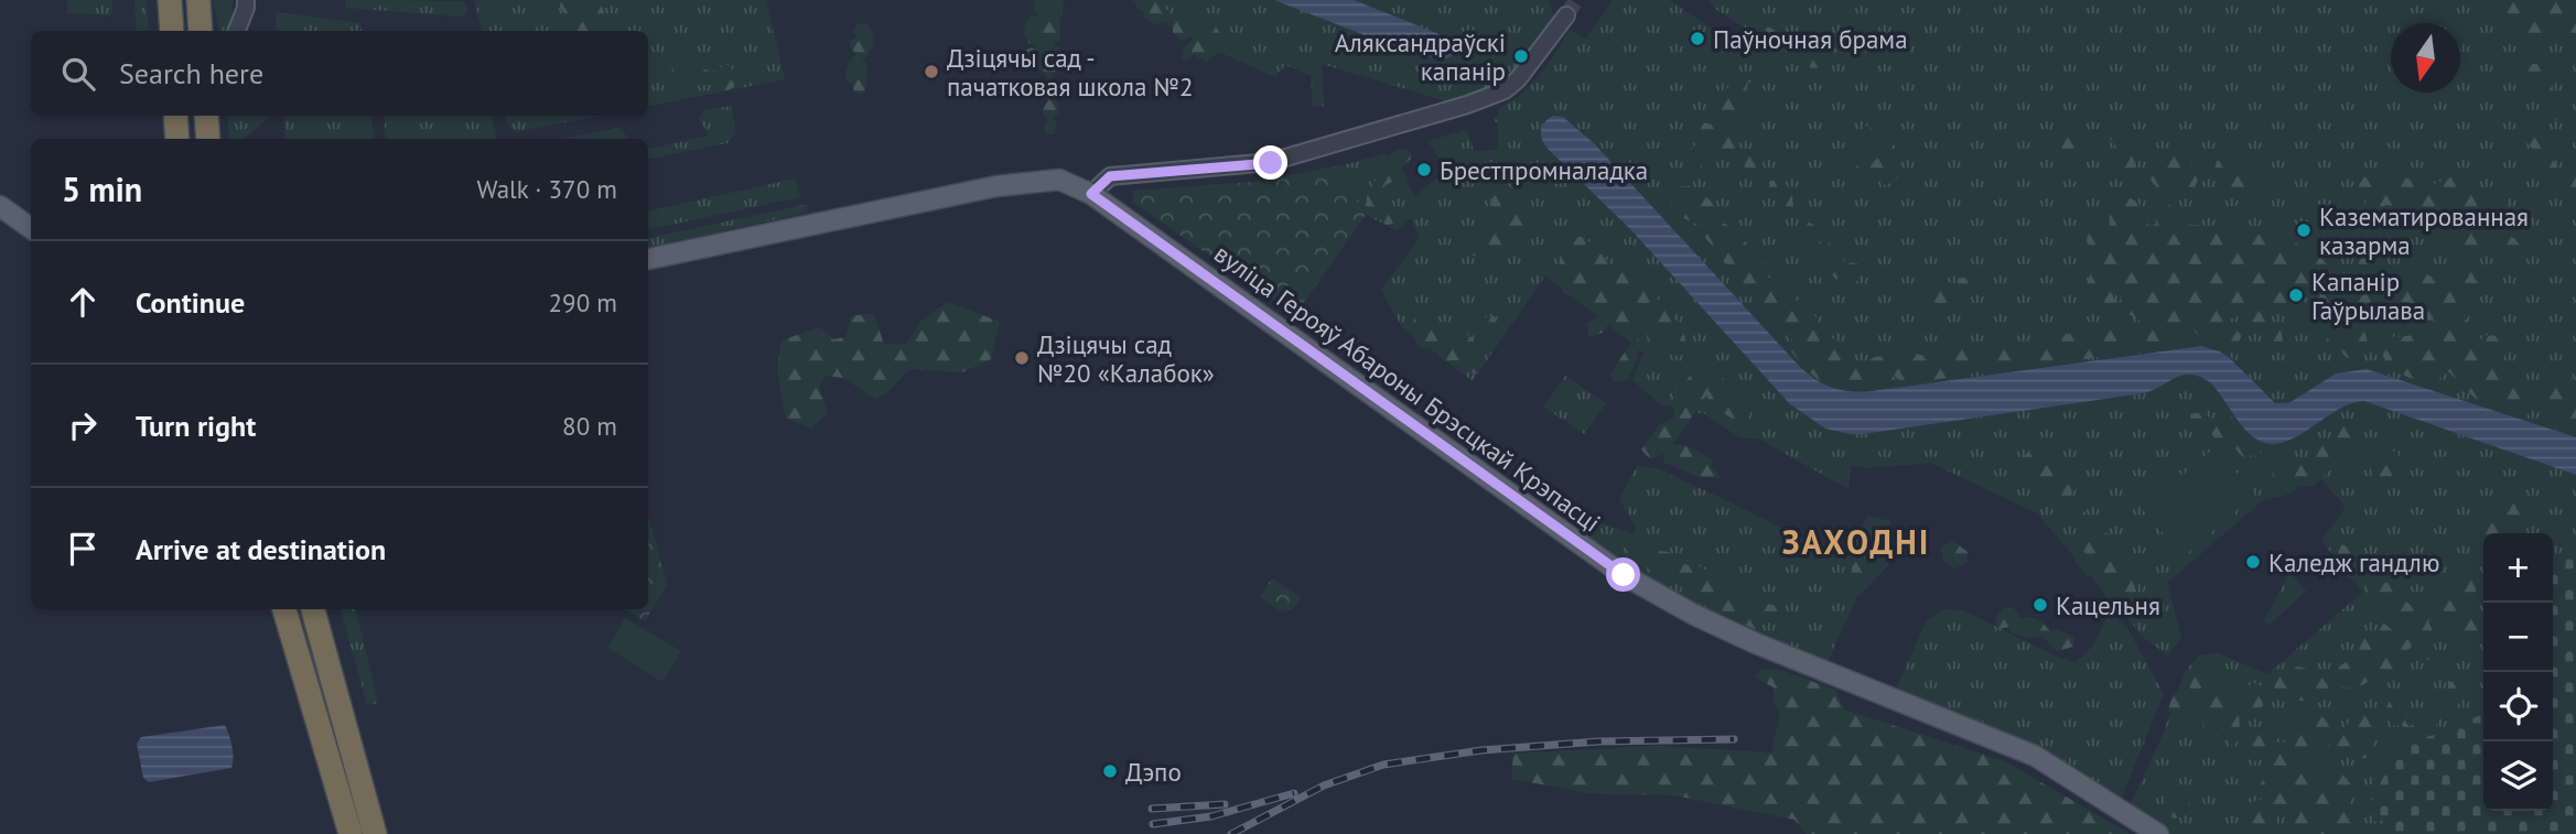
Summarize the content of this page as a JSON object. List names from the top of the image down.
{
  "streets": {
    "main road": ["вуліца Герояў Абароны Брэсцкай Крэпасці"]
  },
  "districts": ["ЗАХОДНІ"],
  "places": [
    "Паўночная брама",
    "Аляксандраўскі капанір",
    "Дзіцячы сад - пачатковая школа №2",
    "Брестпромналадка",
    "Казематированная казарма",
    "Капанір Гаўрылава",
    "Дзіцячы сад №20 «Калабок»",
    "Каледж гандлю",
    "Кацельня",
    "Дэпо"
  ],
  "north": "bottom",
  "page": {
    "search": "Search here",
    "heading": ["5 min", "Walk · 370 m"],
    "list": [
      ["Continue", "290 m"],
      ["Turn right", "80 m"],
      "Arrive at destination"
    ],
    "map_buttons": ["+", "−"]
  }
}
